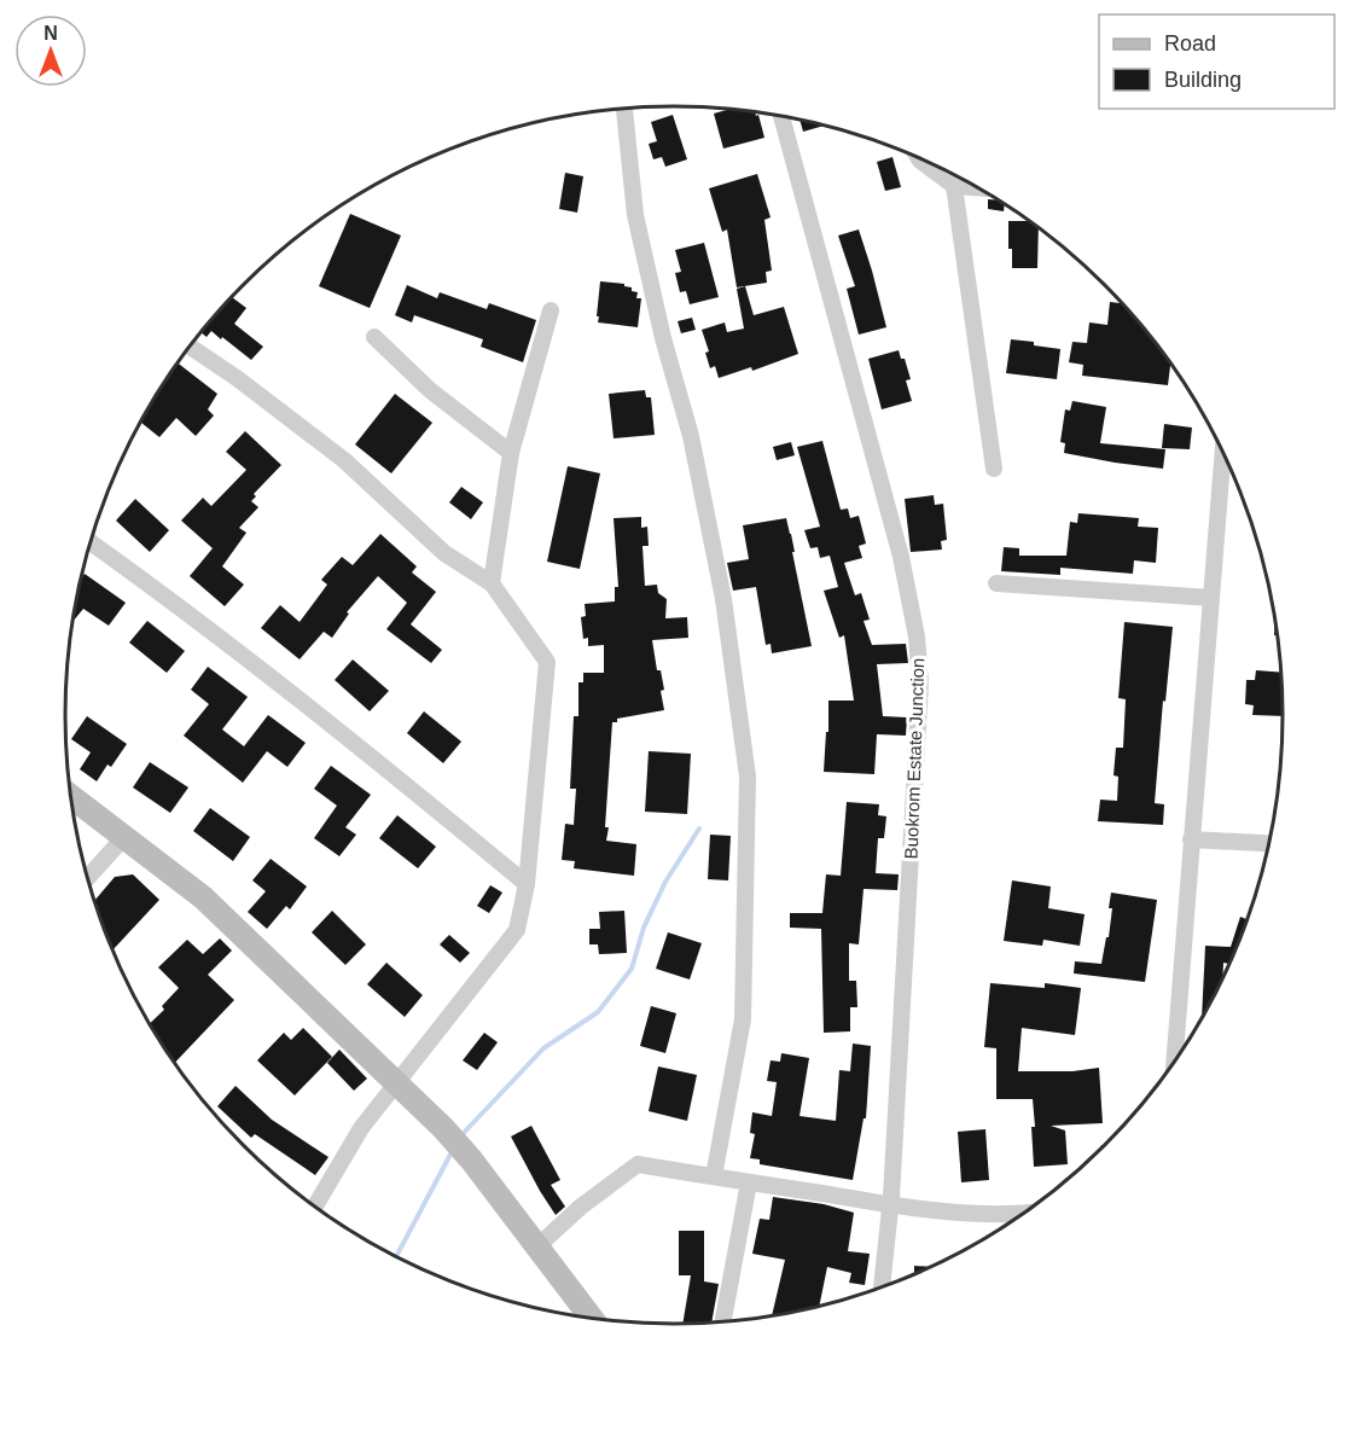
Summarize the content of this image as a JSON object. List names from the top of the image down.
{
  "streets": {
    "street": ["Buokrom Estate Junction"]
  },
  "legend": ["Road", "Building"],
  "north": "top"
}
